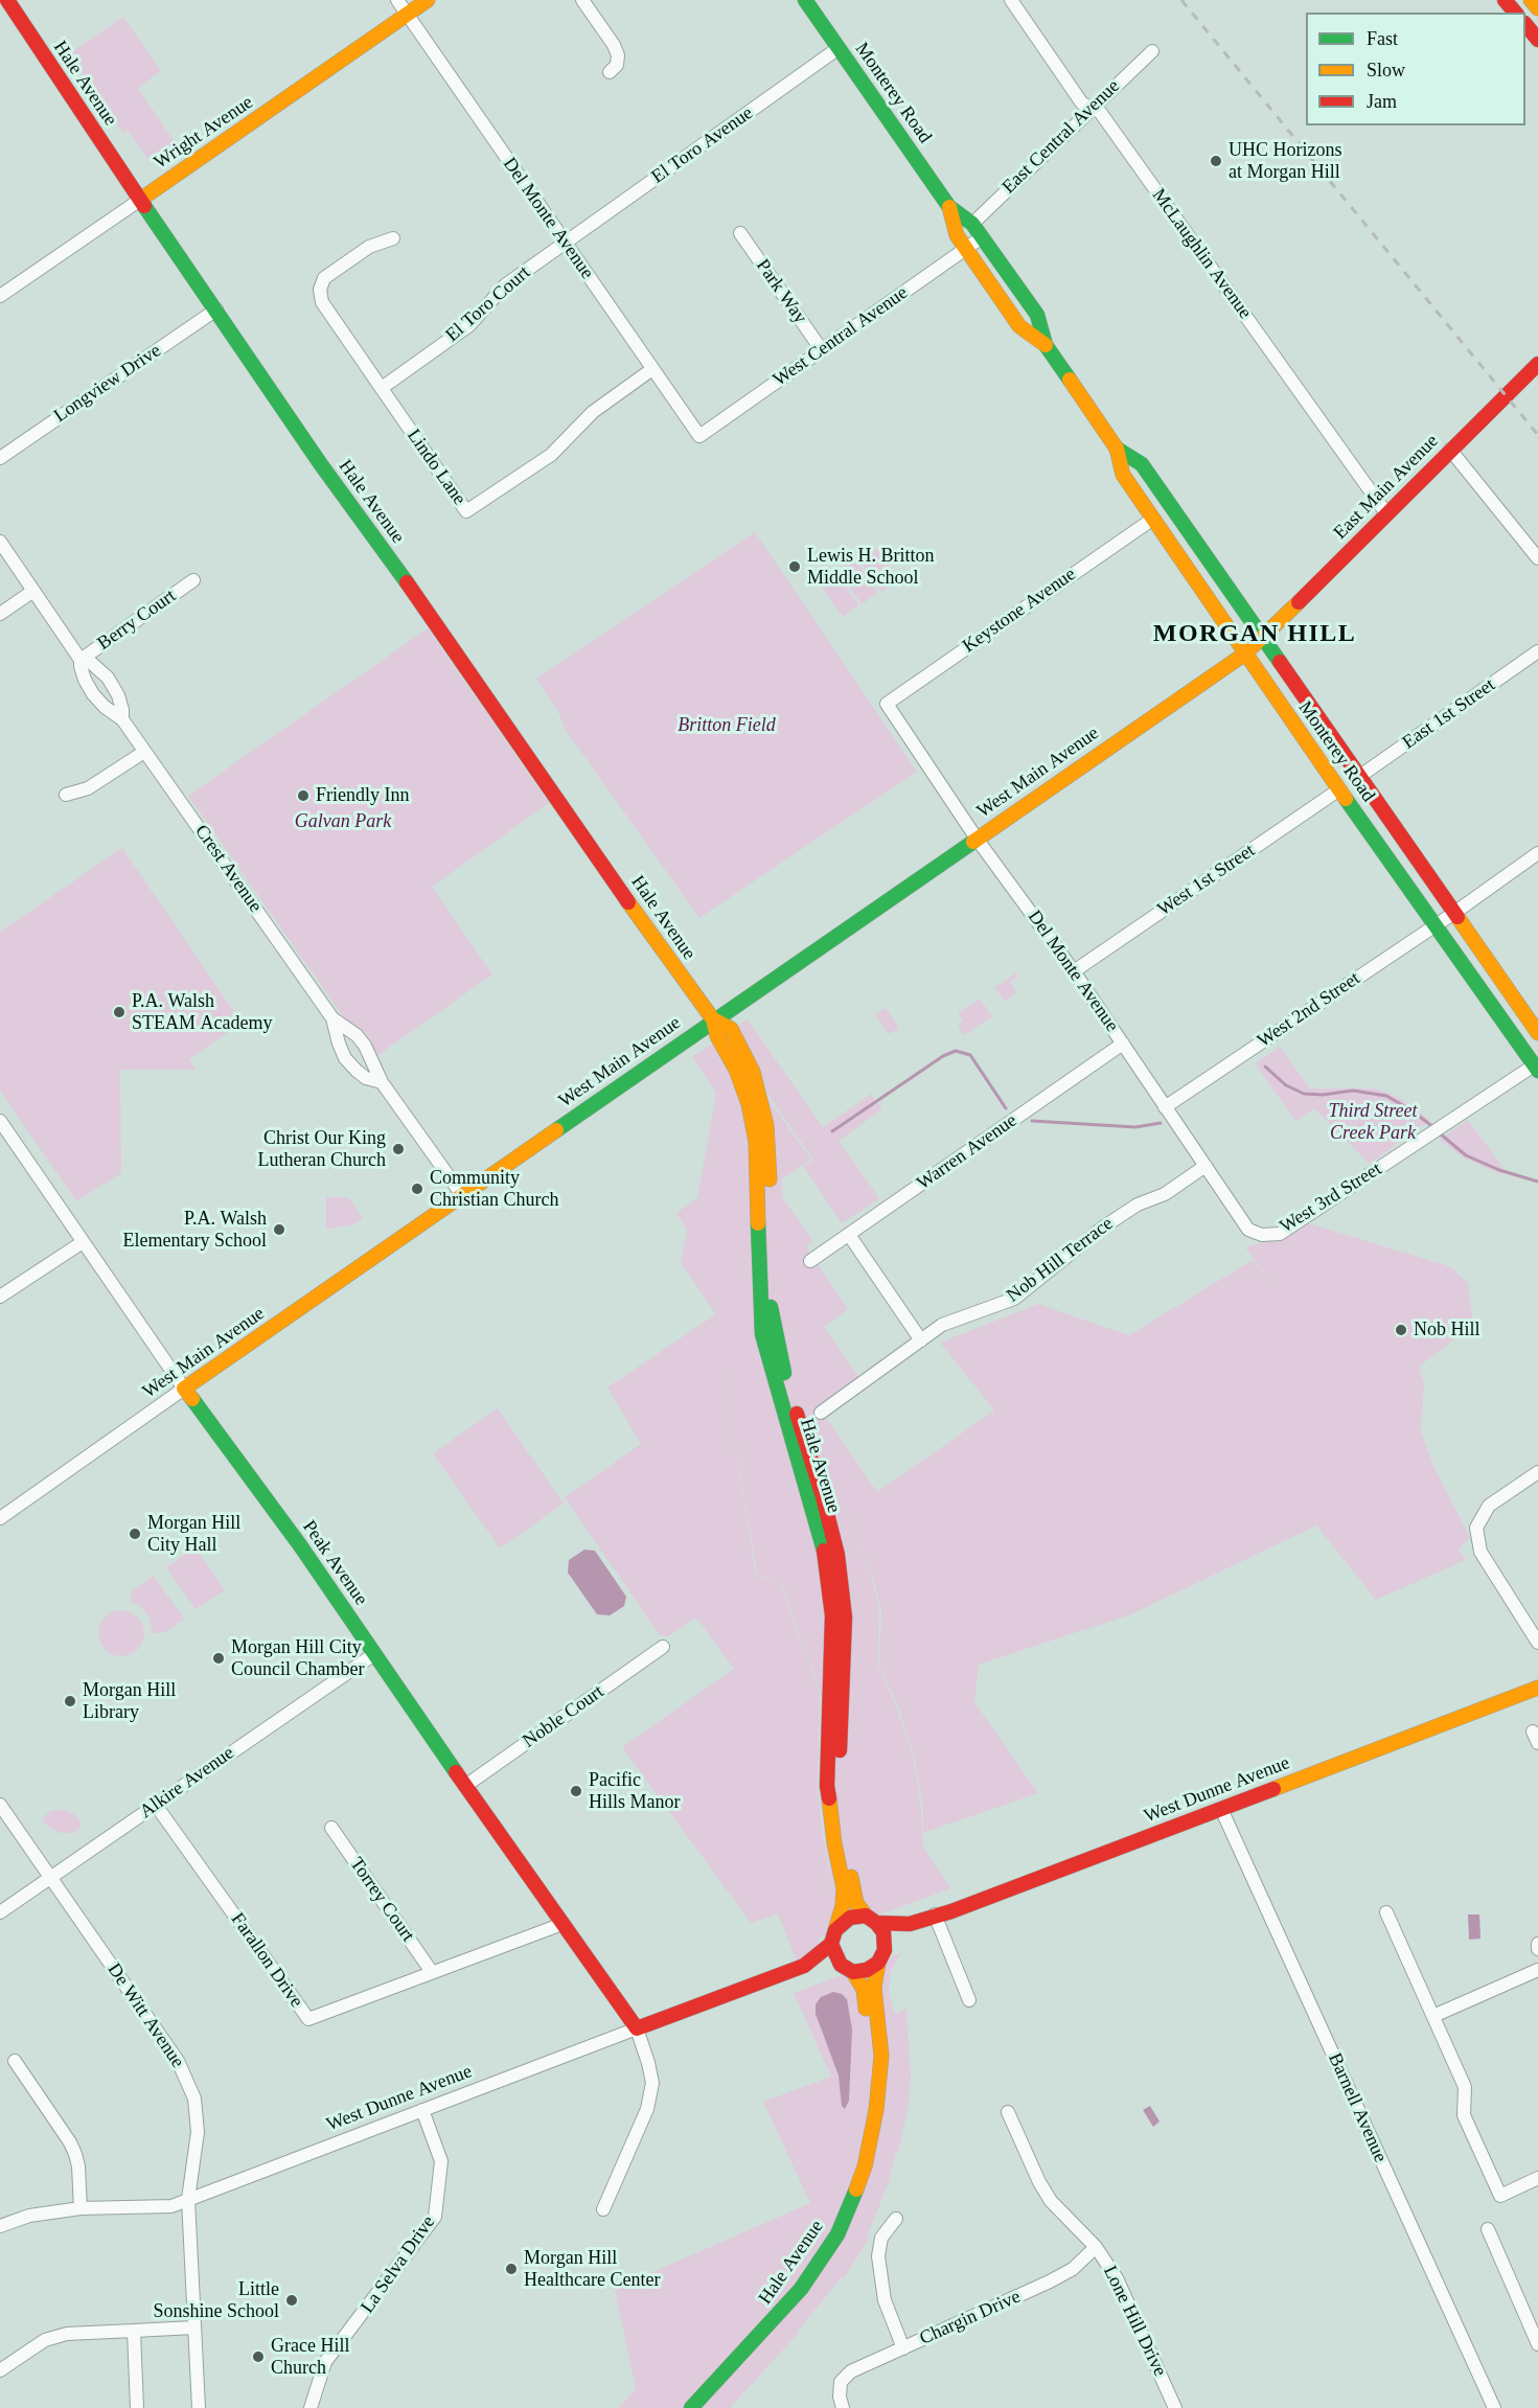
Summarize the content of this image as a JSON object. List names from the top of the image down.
{
  "streets": {
    "main road": [
      "Hale Avenue",
      "Monterey Road",
      "Wright Avenue",
      "East Main Avenue",
      "West Main Avenue",
      "Peak Avenue",
      "West Dunne Avenue"
    ],
    "street": [
      "East Central Avenue",
      "El Toro Avenue",
      "Del Monte Avenue",
      "McLaughlin Avenue",
      "Park Way",
      "El Toro Court",
      "West Central Avenue",
      "Longview Drive",
      "Lindo Lane",
      "Keystone Avenue",
      "Berry Court",
      "East 1st Street",
      "Crest Avenue",
      "West 1st Street",
      "West 2nd Street",
      "Warren Avenue",
      "West 3rd Street",
      "Nob Hill Terrace",
      "Noble Court",
      "Alkire Avenue",
      "Torrey Court",
      "Farallon Drive",
      "De Witt Avenue",
      "Barnell Avenue",
      "La Selva Drive",
      "Chargin Drive",
      "Lone Hill Drive"
    ]
  },
  "crossings": [
    ["Hale Avenue", "Wright Avenue"],
    ["Hale Avenue", "Longview Drive"],
    ["Hale Avenue", "West Main Avenue"],
    ["Hale Avenue", "West Dunne Avenue"],
    ["Monterey Road", "East Central Avenue"],
    ["Monterey Road", "El Toro Avenue"],
    ["Monterey Road", "West Central Avenue"],
    ["Monterey Road", "East Main Avenue"],
    ["Monterey Road", "Keystone Avenue"],
    ["Monterey Road", "East 1st Street"],
    ["Monterey Road", "West Main Avenue"],
    ["Monterey Road", "West 1st Street"],
    ["Monterey Road", "West 2nd Street"],
    ["Monterey Road", "West 3rd Street"],
    ["Wright Avenue", "Del Monte Avenue"],
    ["East Central Avenue", "McLaughlin Avenue"],
    ["El Toro Avenue", "Del Monte Avenue"],
    ["El Toro Avenue", "El Toro Court"],
    ["Del Monte Avenue", "El Toro Court"],
    ["Del Monte Avenue", "West Central Avenue"],
    ["Del Monte Avenue", "Lindo Lane"],
    ["Del Monte Avenue", "Keystone Avenue"],
    ["Del Monte Avenue", "West Main Avenue"],
    ["Del Monte Avenue", "West 1st Street"],
    ["Del Monte Avenue", "West 2nd Street"],
    ["Del Monte Avenue", "Warren Avenue"],
    ["Del Monte Avenue", "West 3rd Street"],
    ["Del Monte Avenue", "Nob Hill Terrace"],
    ["McLaughlin Avenue", "East Main Avenue"],
    ["Park Way", "West Central Avenue"],
    ["El Toro Court", "Lindo Lane"],
    ["East Main Avenue", "West Main Avenue"],
    ["Berry Court", "Crest Avenue"],
    ["West Main Avenue", "Crest Avenue"],
    ["West Main Avenue", "Peak Avenue"],
    ["Peak Avenue", "Noble Court"],
    ["Peak Avenue", "Alkire Avenue"],
    ["Peak Avenue", "West Dunne Avenue"],
    ["Peak Avenue", "Farallon Drive"],
    ["Alkire Avenue", "Farallon Drive"],
    ["Alkire Avenue", "De Witt Avenue"],
    ["West Dunne Avenue", "De Witt Avenue"],
    ["West Dunne Avenue", "Barnell Avenue"],
    ["West Dunne Avenue", "La Selva Drive"],
    ["Torrey Court", "Farallon Drive"],
    ["Chargin Drive", "Lone Hill Drive"]
  ],
  "districts": ["MORGAN HILL"],
  "parks": ["Britton Field", "Galvan Park", "Third Street Creek Park"],
  "places": [
    "UHC Horizons at Morgan Hill",
    "Lewis H. Britton Middle School",
    "Friendly Inn",
    "P.A. Walsh STEAM Academy",
    "Christ Our King Lutheran Church",
    "Community Christian Church",
    "P.A. Walsh Elementary School",
    "Nob Hill",
    "Morgan Hill City Hall",
    "Morgan Hill City Council Chamber",
    "Morgan Hill Library",
    "Pacific Hills Manor",
    "Morgan Hill Healthcare Center",
    "Little Sonshine School",
    "Grace Hill Church"
  ],
  "legend": ["Fast", "Slow", "Jam"]
}
